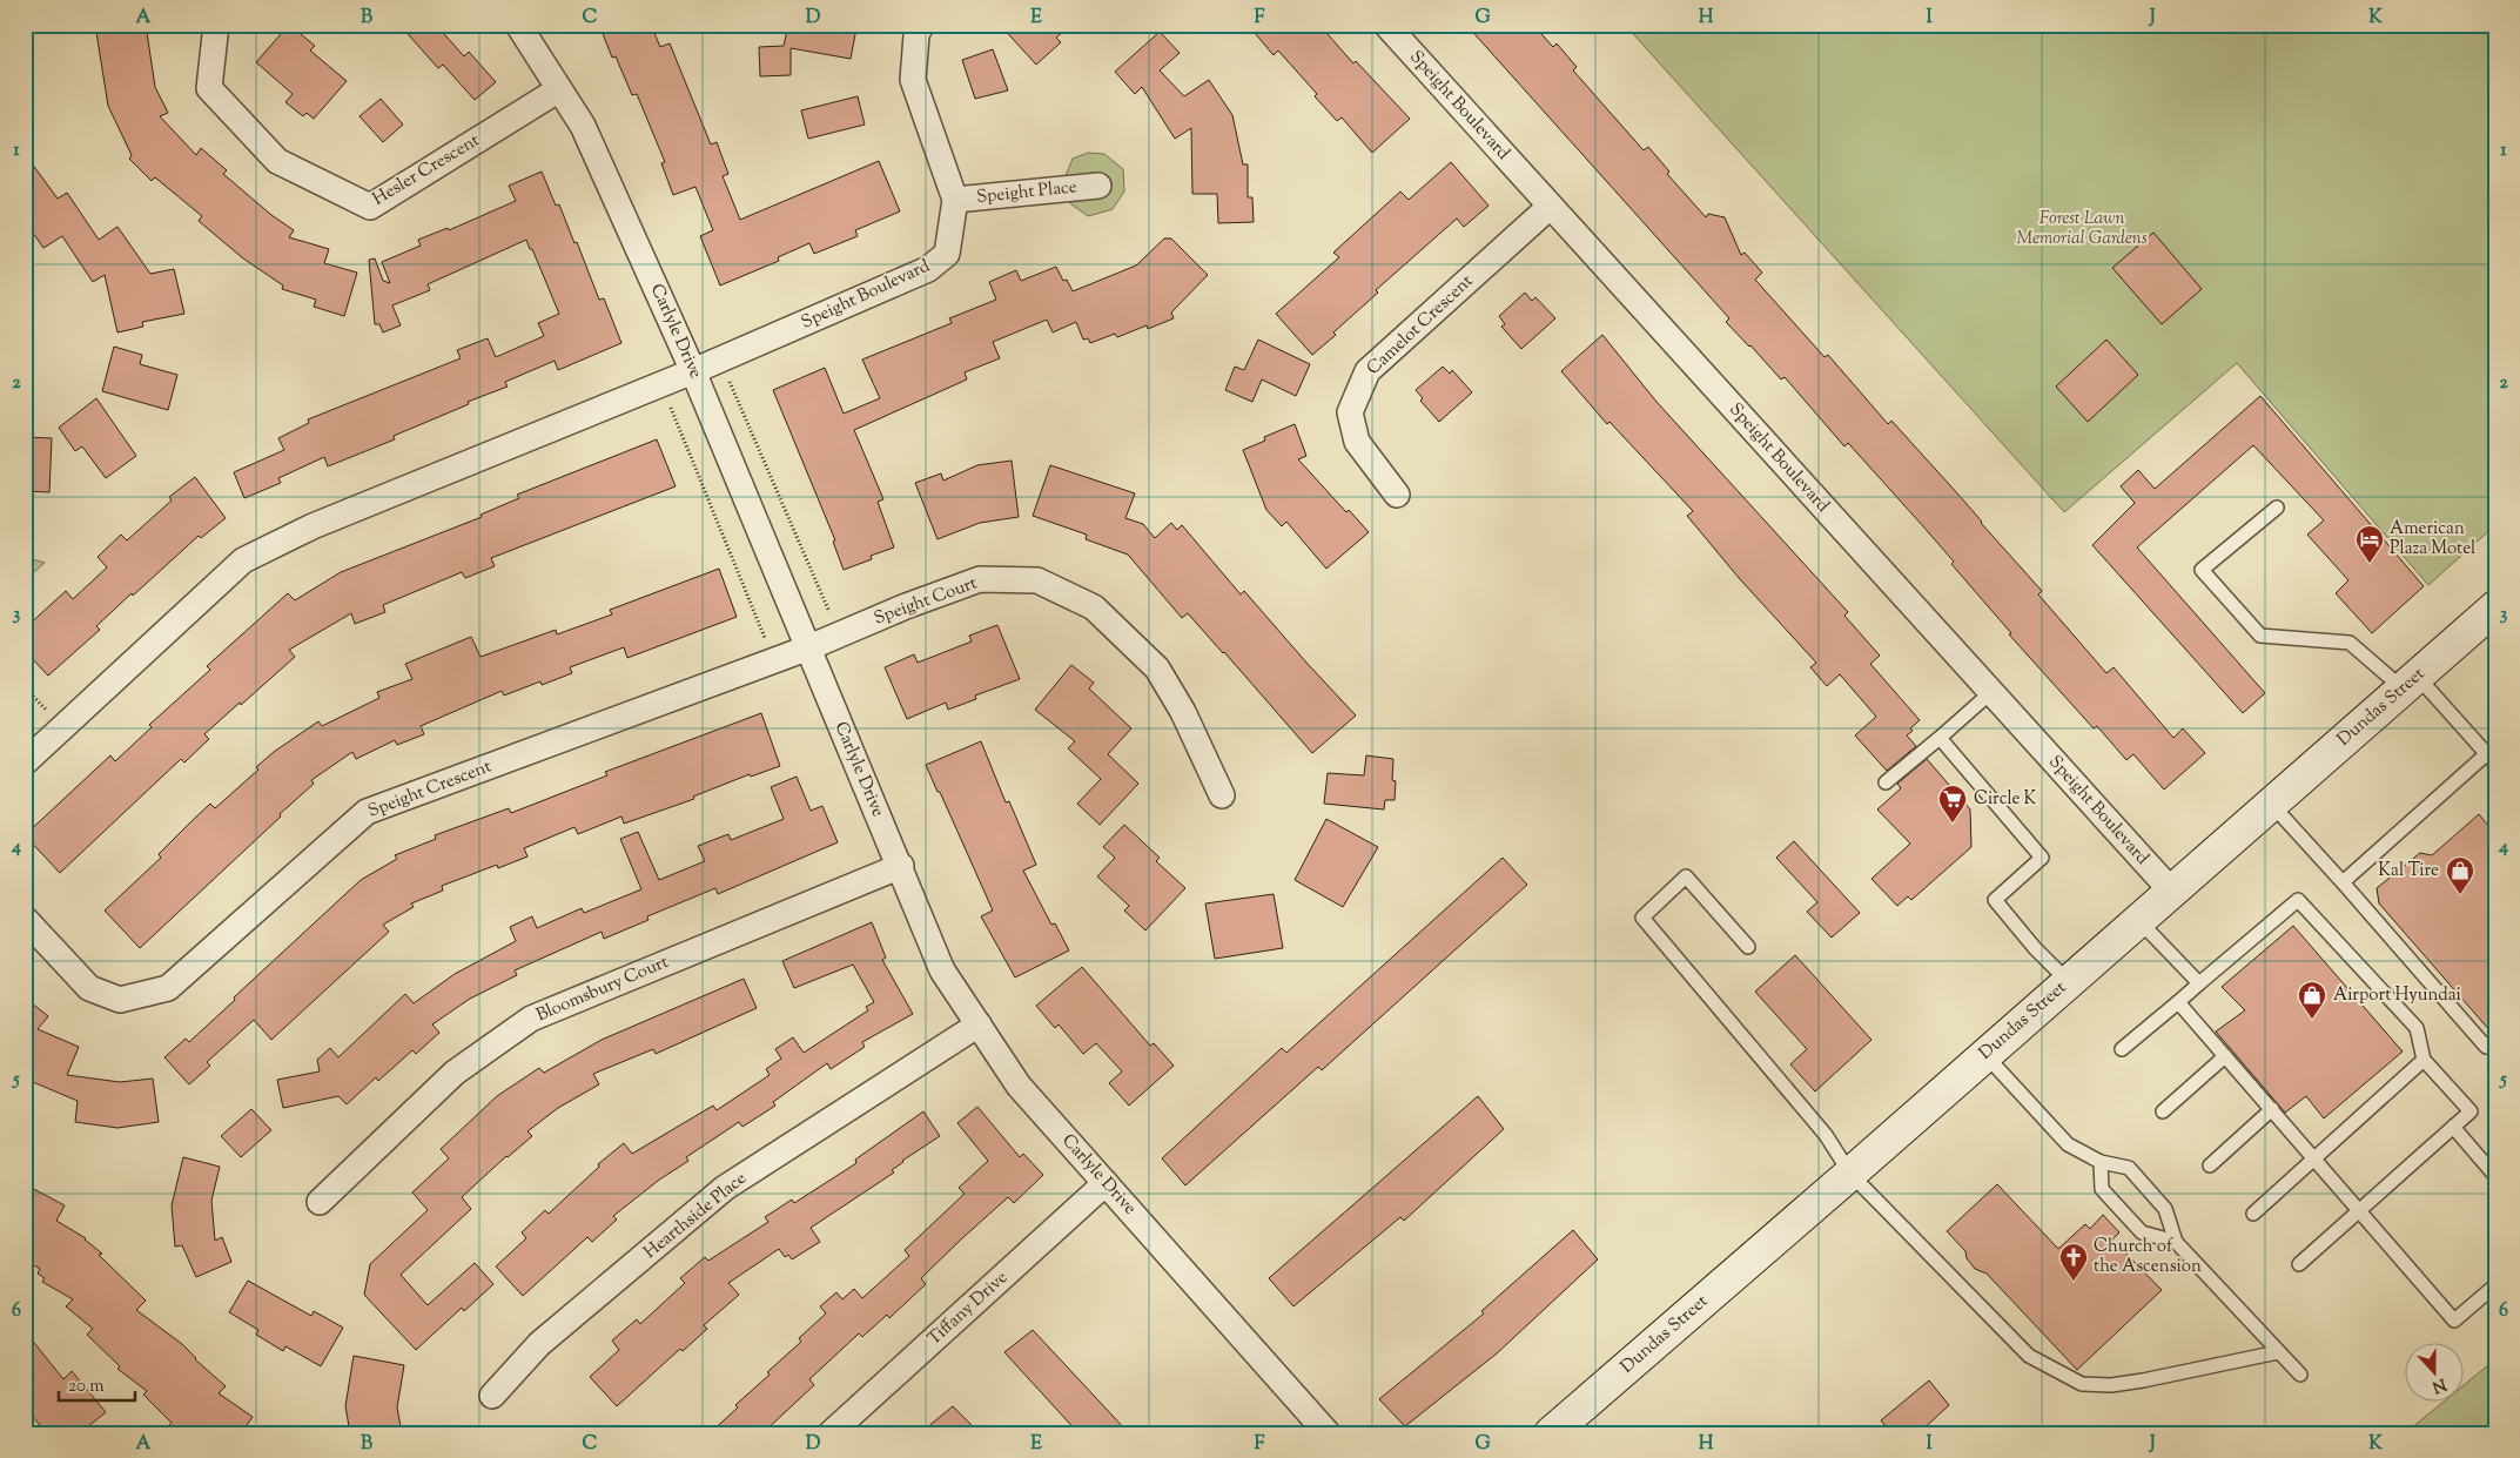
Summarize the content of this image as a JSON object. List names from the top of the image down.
{
  "streets": {
    "main road": ["Dundas Street"],
    "street": [
      "Speight Boulevard",
      "Hesler Crescent",
      "Speight Place",
      "Camelot Crescent",
      "Carlyle Drive",
      "Speight Court",
      "Speight Crescent",
      "Bloomsbury Court",
      "Hearthside Place",
      "Tiffany Drive"
    ]
  },
  "crossings": [
    ["Speight Boulevard", "Speight Place"],
    ["Speight Boulevard", "Camelot Crescent"],
    ["Speight Boulevard", "Carlyle Drive"],
    ["Speight Boulevard", "Dundas Street"],
    ["Hesler Crescent", "Carlyle Drive"],
    ["Carlyle Drive", "Speight Court"],
    ["Carlyle Drive", "Speight Crescent"],
    ["Carlyle Drive", "Bloomsbury Court"],
    ["Carlyle Drive", "Hearthside Place"],
    ["Carlyle Drive", "Tiffany Drive"],
    ["Speight Court", "Speight Crescent"]
  ],
  "parks": ["Forest Lawn Memorial Gardens"],
  "places": {
    "hotel": ["American Plaza Motel"],
    "supermarket": ["Circle K"],
    "shop": ["Kal Tire", "Airport Hyundai"],
    "church": ["Church of the Ascension"]
  },
  "scale_bar": "20 m",
  "north": "bottom",
  "grid": {
    "columns": [
      "A",
      "B",
      "C",
      "D",
      "E",
      "F",
      "G",
      "H",
      "I",
      "J",
      "K"
    ],
    "rows": [
      "1",
      "2",
      "3",
      "4",
      "5",
      "6"
    ]
  }
}
